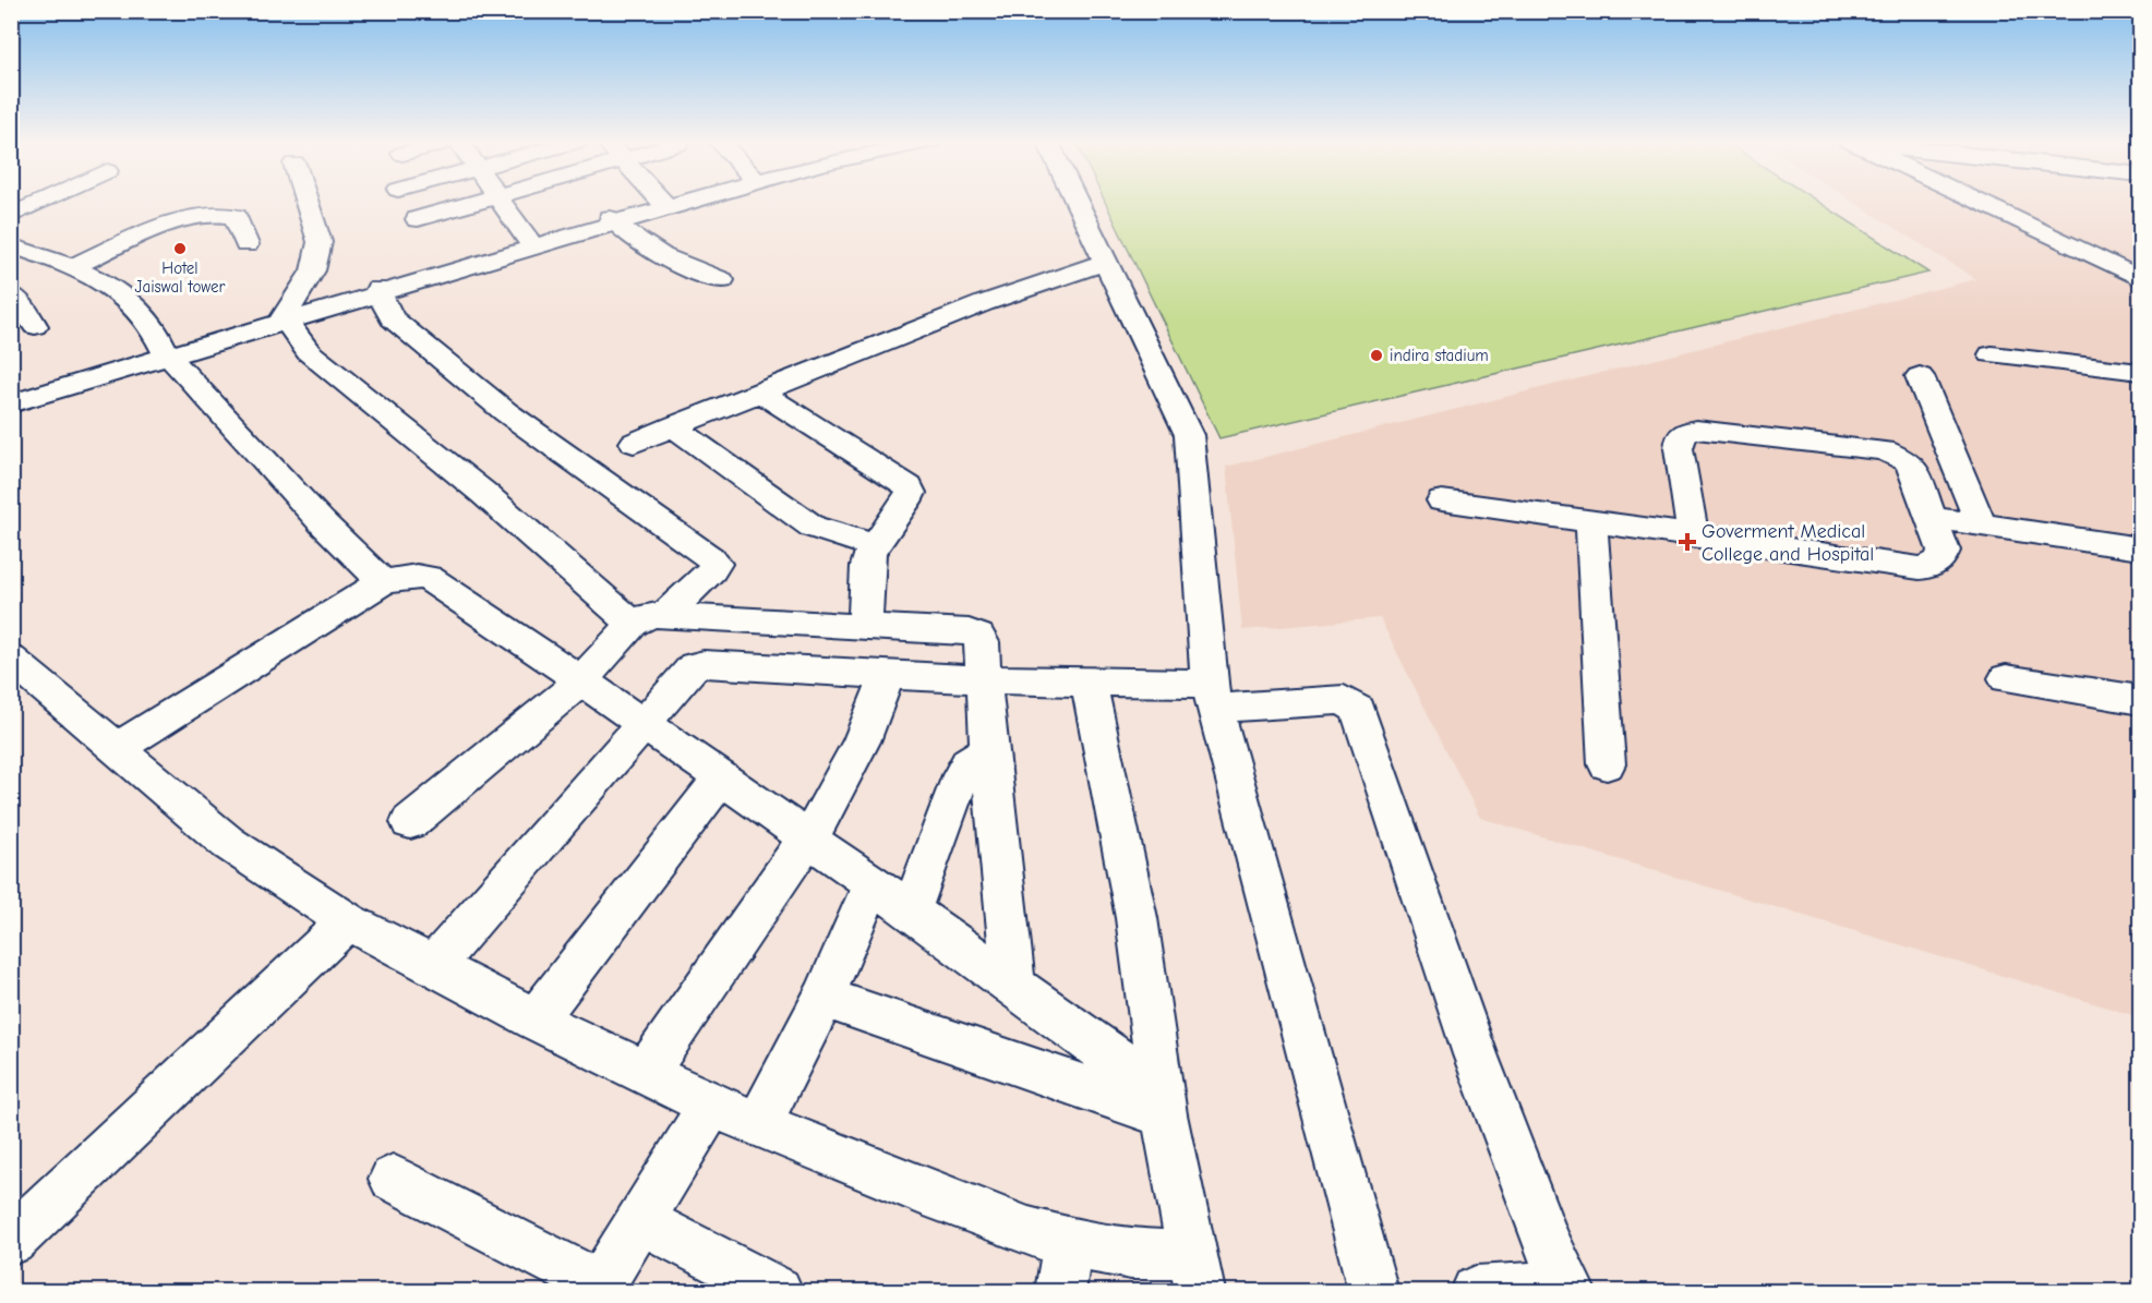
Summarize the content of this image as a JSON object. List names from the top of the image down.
{
  "places": {
    "other": ["Hotel Jaiswal tower", "indira stadium"],
    "health": ["Goverment Medical College and Hospital"]
  }
}
